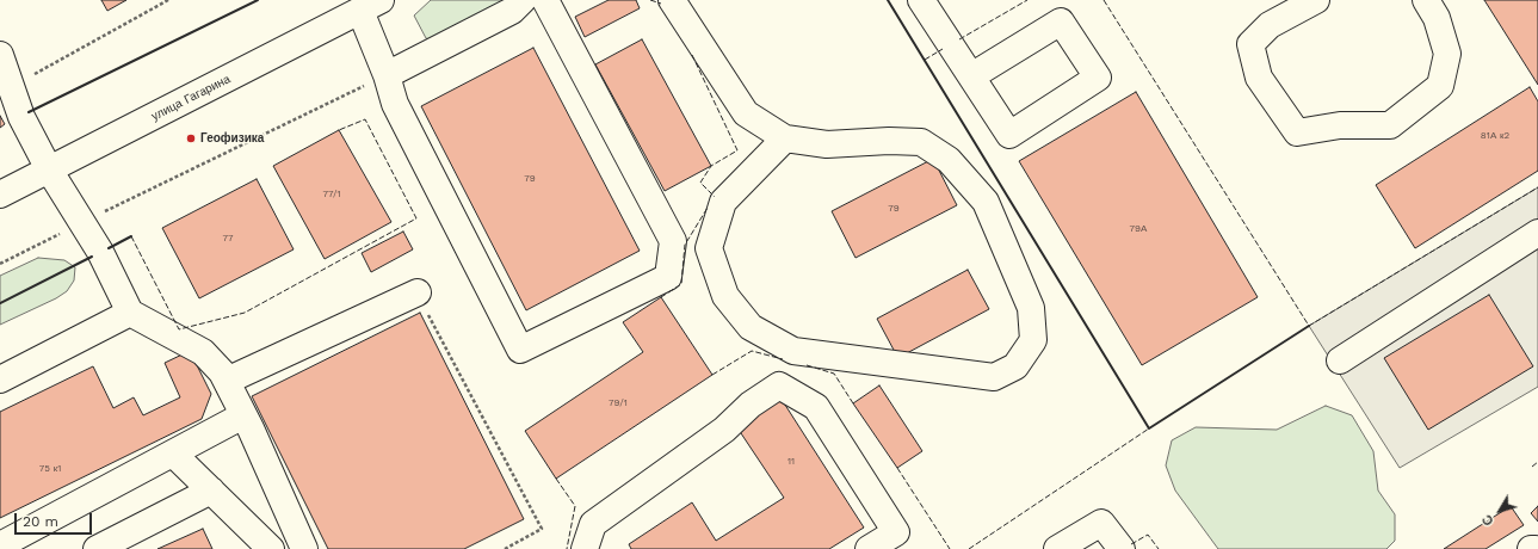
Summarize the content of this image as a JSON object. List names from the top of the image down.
{
  "streets": {
    "main road": ["улица Гагарина"]
  },
  "places": ["Геофизика"],
  "house_numbers": [
    "81А к2",
    "79",
    "77/1",
    "79",
    "79А",
    "77",
    "79/1",
    "11",
    "75 к1"
  ],
  "scale_bar": "20 m",
  "north": "bottom left"
}
